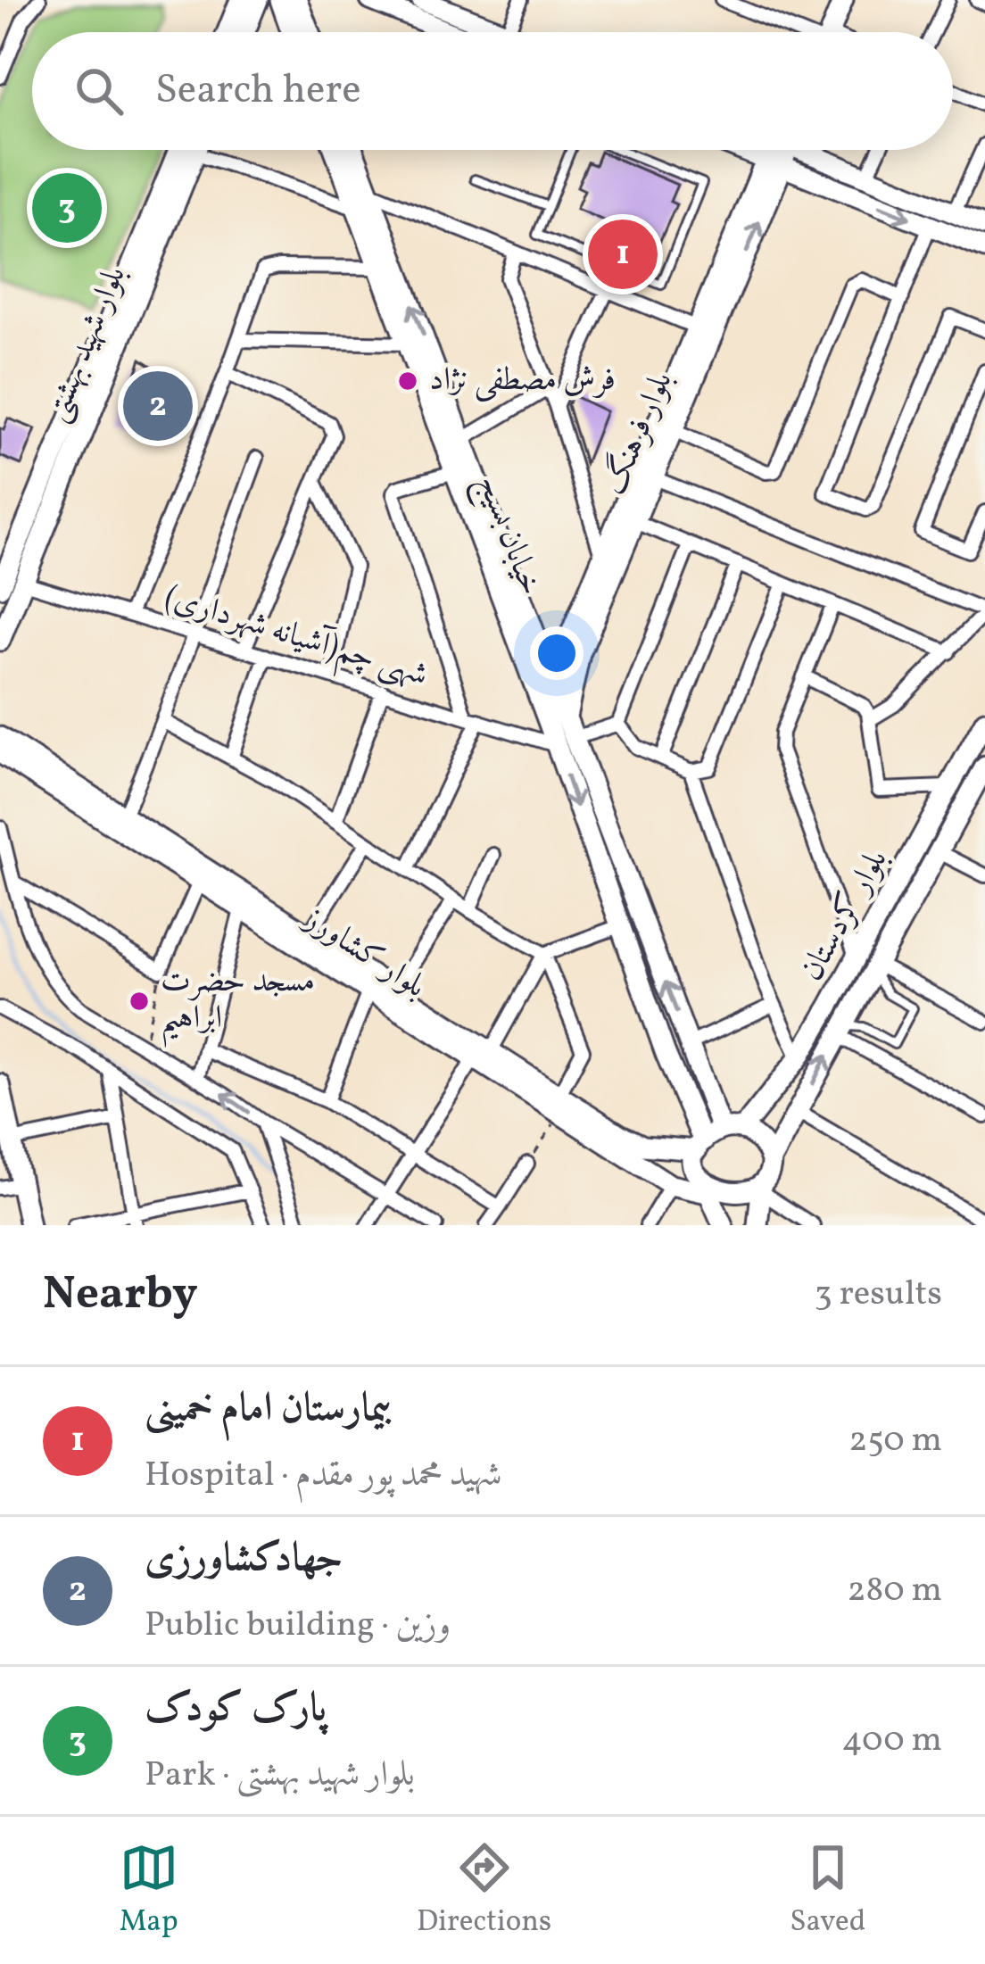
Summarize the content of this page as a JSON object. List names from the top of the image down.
{
  "streets": {
    "main road": [
      "بلوار شهید بهشتی",
      "بلوار فرهنگ",
      "خیابان بسیج",
      "بلوار کردستان",
      "بلوار کشاورز"
    ],
    "street": ["شهی چم(آشیانه شهرداری)"]
  },
  "crossings": [
    ["بلوار شهید بهشتی", "شهی چم(آشیانه شهرداری)"],
    ["بلوار فرهنگ", "خیابان بسیج"],
    ["خیابان بسیج", "شهی چم(آشیانه شهرداری)"],
    ["خیابان بسیج", "بلوار کردستان"],
    ["خیابان بسیج", "بلوار کشاورز"],
    ["بلوار کردستان", "بلوار کشاورز"]
  ],
  "places": ["فرش مصطفی نژاد", "مسجد حضرت ابراهیم"],
  "page": {
    "search": "Search here",
    "pins": ["3", "1", "2"],
    "heading": ["Nearby", "3 results"],
    "list": [
      {
        "mark": "1",
        "name": "بیمارستان امام خمینی",
        "note": "Hospital · شهید محمد پور مقدم",
        "value": "250 m"
      },
      {
        "mark": "2",
        "name": "جهادکشاورزی",
        "note": "Public building · وزین",
        "value": "280 m"
      },
      {
        "mark": "3",
        "name": "پارک کودک",
        "note": "Park · بلوار شهید بهشتی",
        "value": "400 m"
      }
    ],
    "nav": ["Map", "Directions", "Saved"]
  }
}
